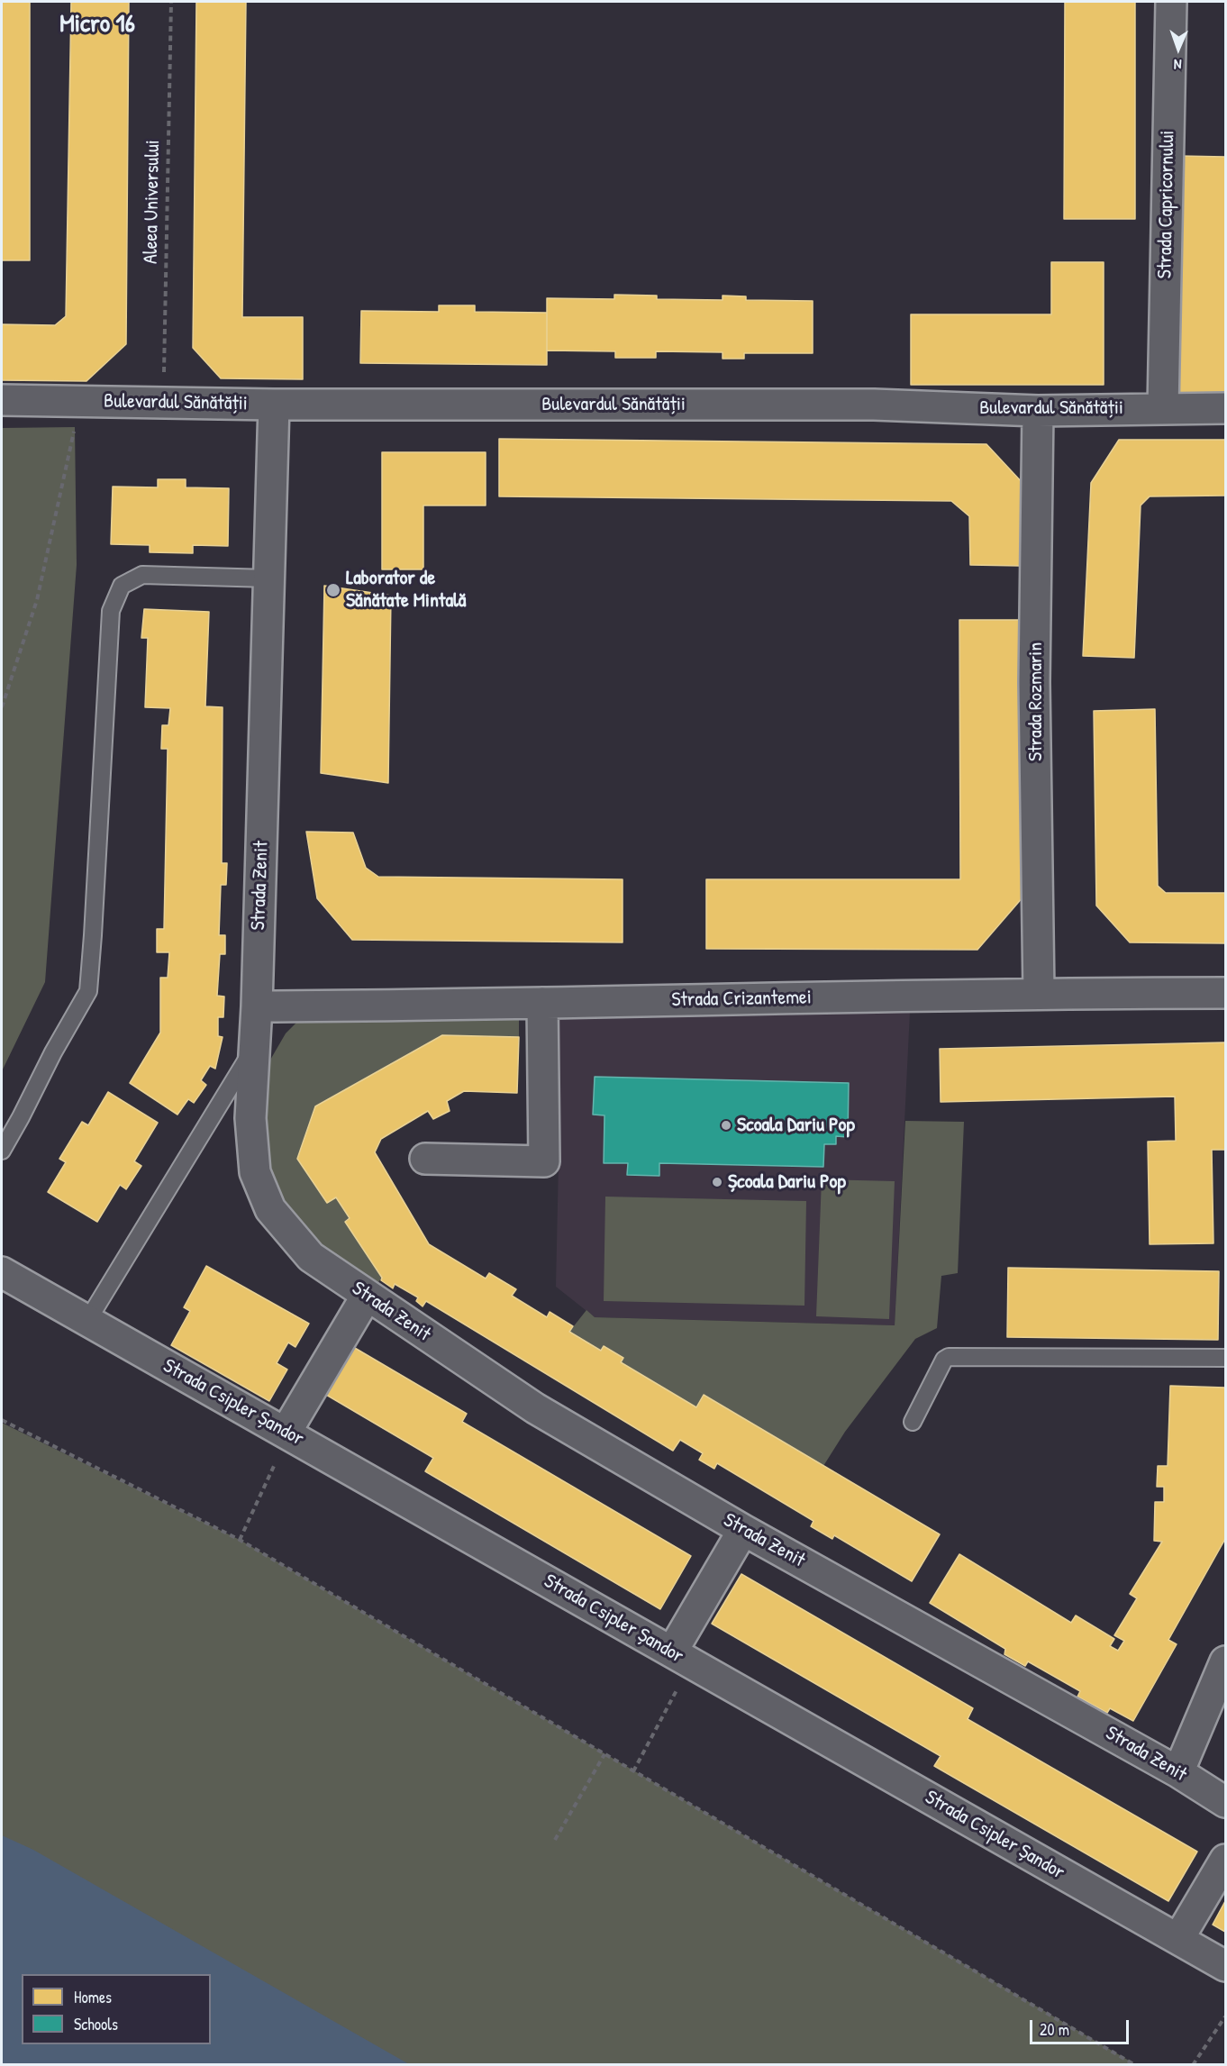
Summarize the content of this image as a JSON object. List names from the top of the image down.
{
  "streets": {
    "street": [
      "Strada Capricornului",
      "Bulevardul Sănătății",
      "Strada Rozmarin",
      "Strada Zenit",
      "Strada Crizantemei",
      "Strada Csipler Șandor"
    ],
    "path": ["Aleea Universului"]
  },
  "crossings": [
    ["Aleea Universului", "Bulevardul Sănătății"],
    ["Strada Capricornului", "Bulevardul Sănătății"],
    ["Bulevardul Sănătății", "Strada Rozmarin"],
    ["Bulevardul Sănătății", "Strada Zenit"],
    ["Strada Rozmarin", "Strada Crizantemei"],
    ["Strada Zenit", "Strada Crizantemei"]
  ],
  "districts": ["Micro 16"],
  "places": ["Laborator de Sănătate Mintală", "Scoala Dariu Pop", "Școala Dariu Pop"],
  "legend": ["Homes", "Schools"],
  "scale_bar": "20 m",
  "north": "bottom"
}
